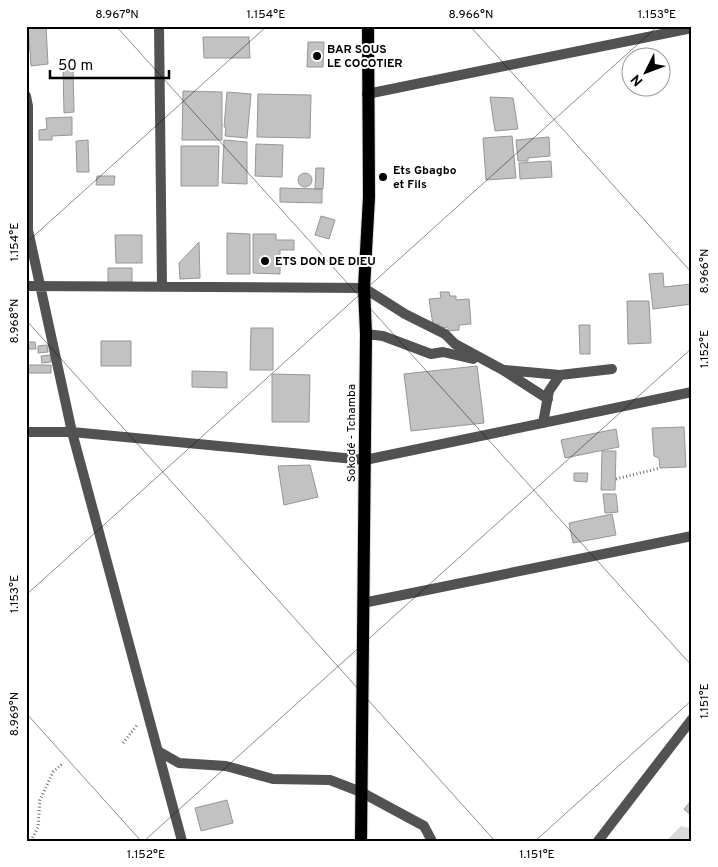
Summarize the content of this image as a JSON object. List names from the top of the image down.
{
  "streets": {
    "main road": ["Sokodé - Tchamba"]
  },
  "places": ["BAR SOUS LE COCOTIER", "Ets Gbagbo et Fils", "ETS DON DE DIEU"],
  "scale_bar": "50 m",
  "north": "bottom left",
  "coordinates": [
    "8.967°N",
    "1.154°E",
    "8.966°N",
    "1.153°E",
    "8.968°N",
    "1.152°E",
    "1.151°E",
    "8.969°N"
  ]
}
